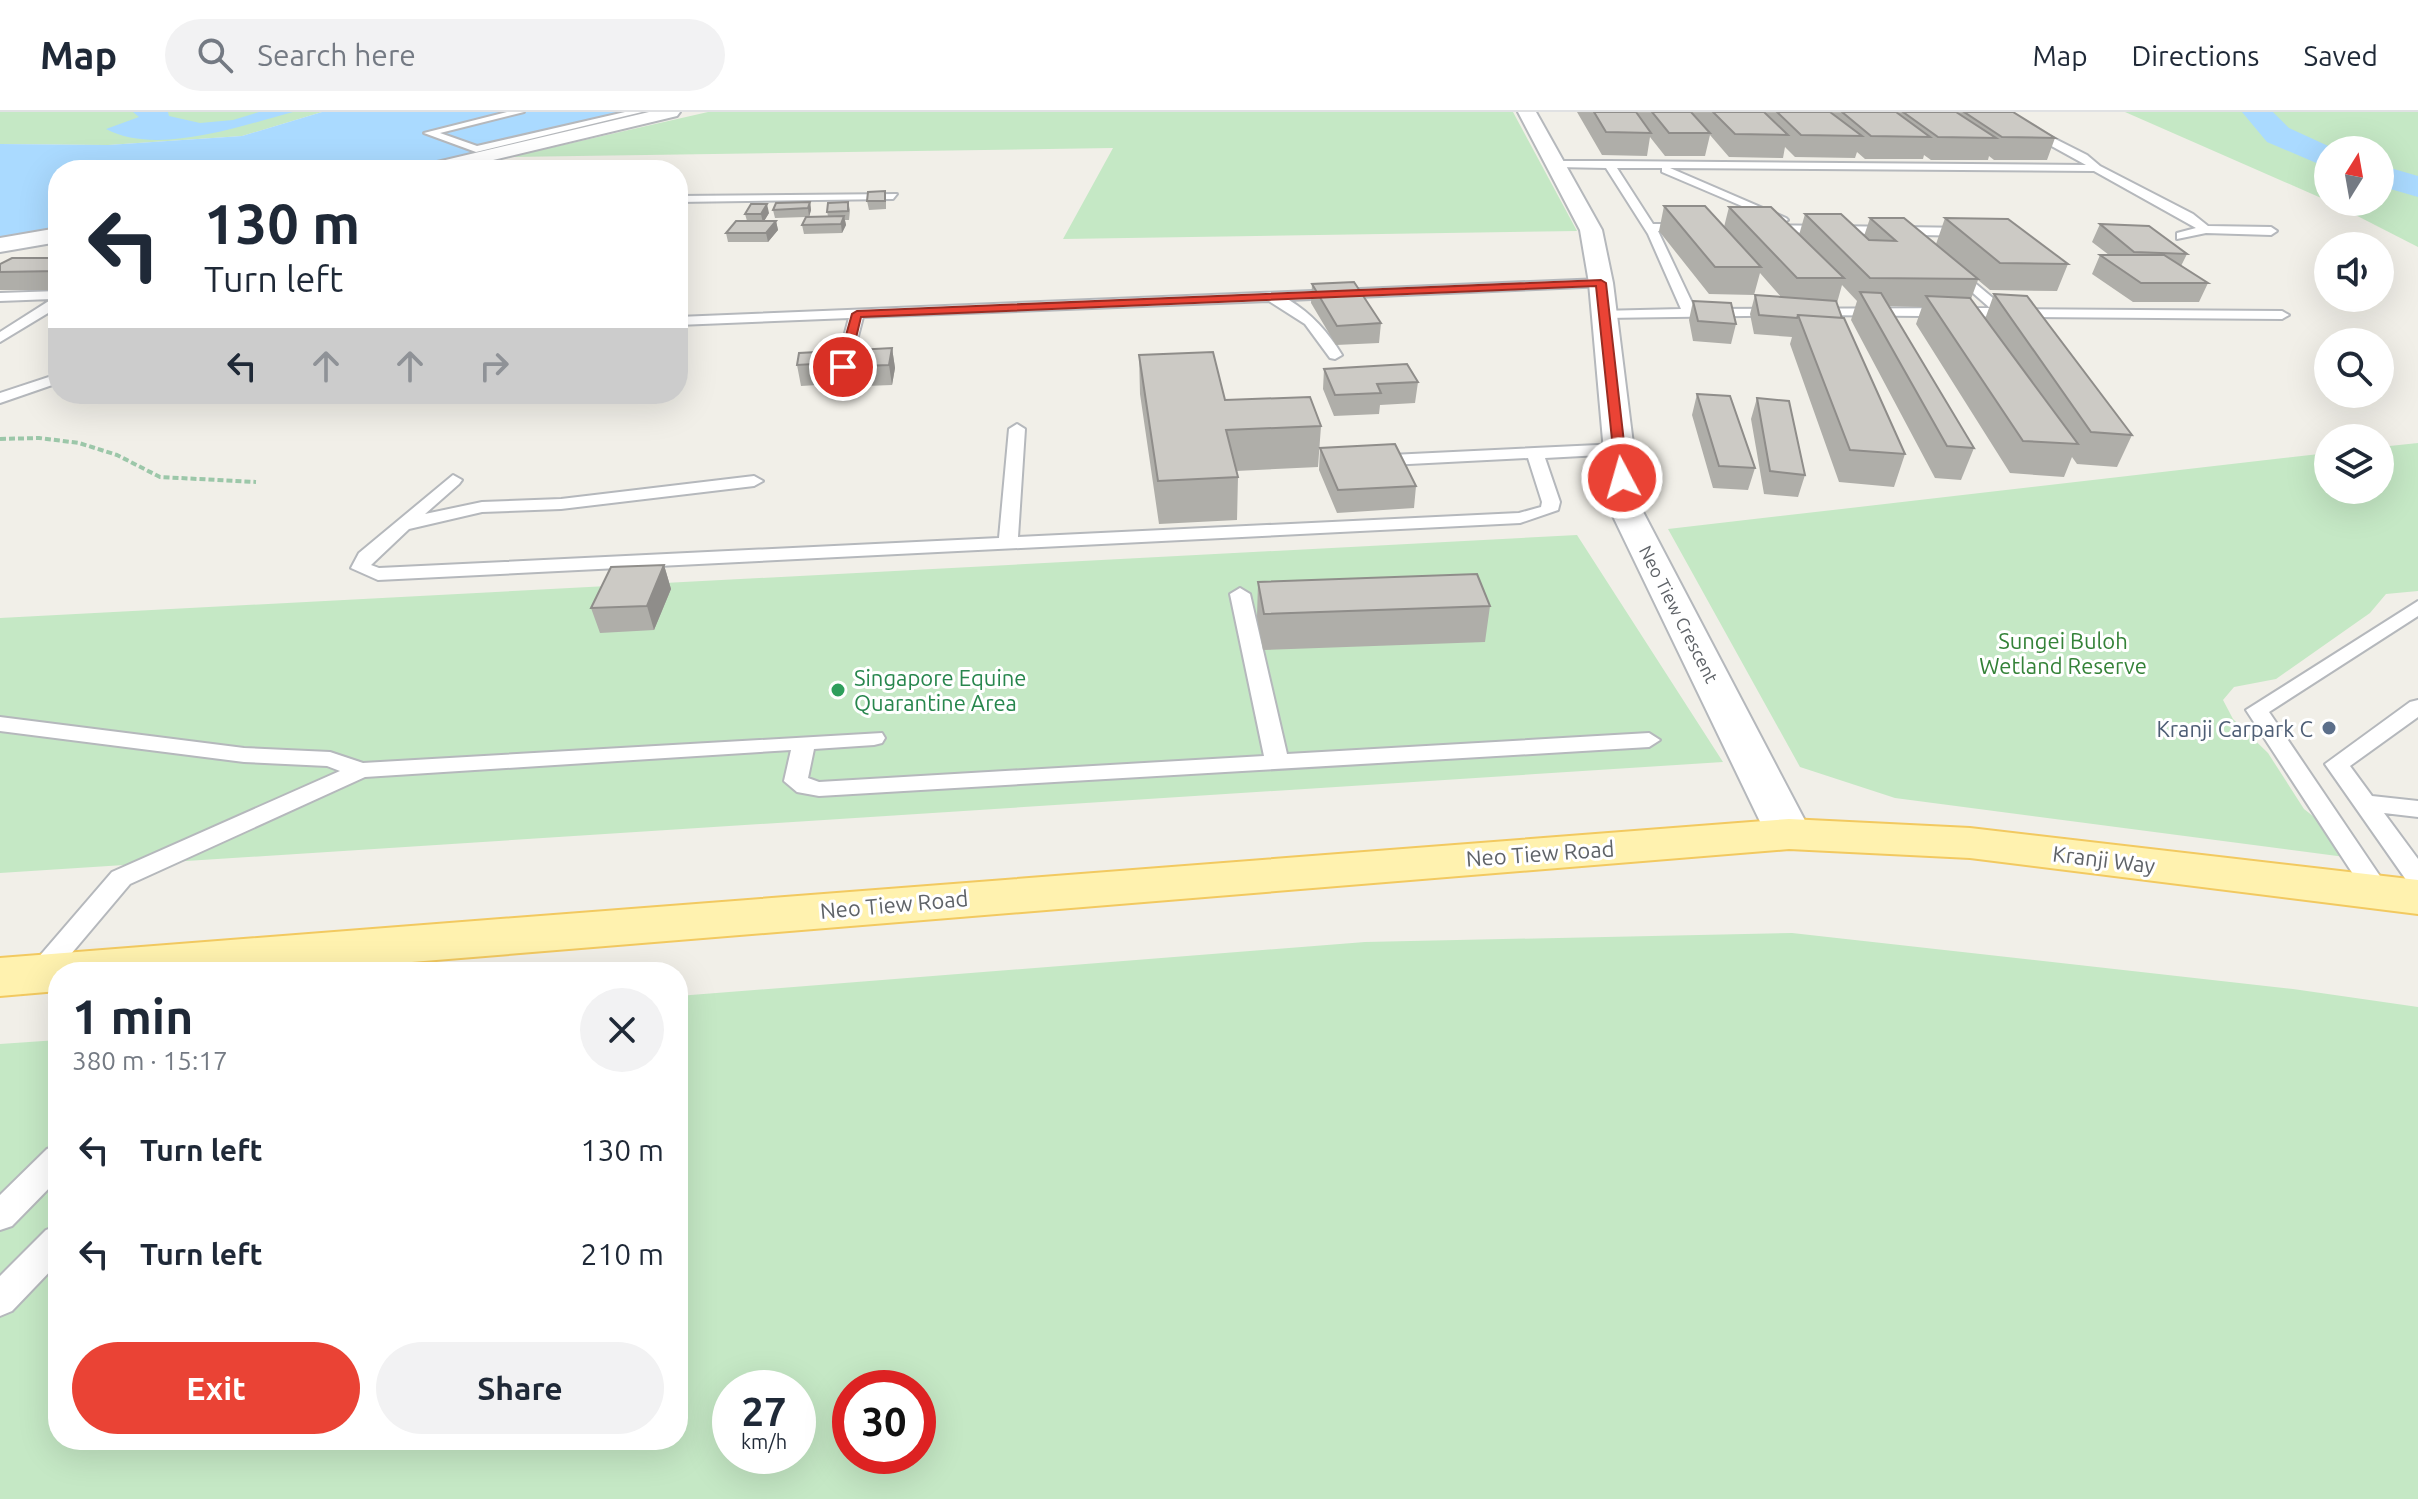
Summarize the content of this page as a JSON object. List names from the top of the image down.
{
  "streets": {
    "main road": ["Neo Tiew Road", "Kranji Way"],
    "street": ["Neo Tiew Crescent"]
  },
  "crossings": [
    ["Neo Tiew Crescent", "Neo Tiew Road"],
    ["Neo Tiew Crescent", "Kranji Way"],
    ["Neo Tiew Road", "Kranji Way"]
  ],
  "parks": ["Sungei Buloh Wetland Reserve"],
  "places": ["Singapore Equine Quarantine Area", "Kranji Carpark C"],
  "north": "top",
  "page": {
    "header": "Map",
    "search": "Search here",
    "nav": ["Map", "Directions", "Saved"],
    "turn": ["130 m", "Turn left"],
    "heading": ["1 min", "380 m · 15:17"],
    "list": [
      {
        "name": "Turn left",
        "value": "130 m"
      },
      {
        "name": "Turn left",
        "value": "210 m"
      }
    ],
    "buttons": ["Exit", "Share"],
    "speed": "27 km/h",
    "limit": "30"
  }
}
